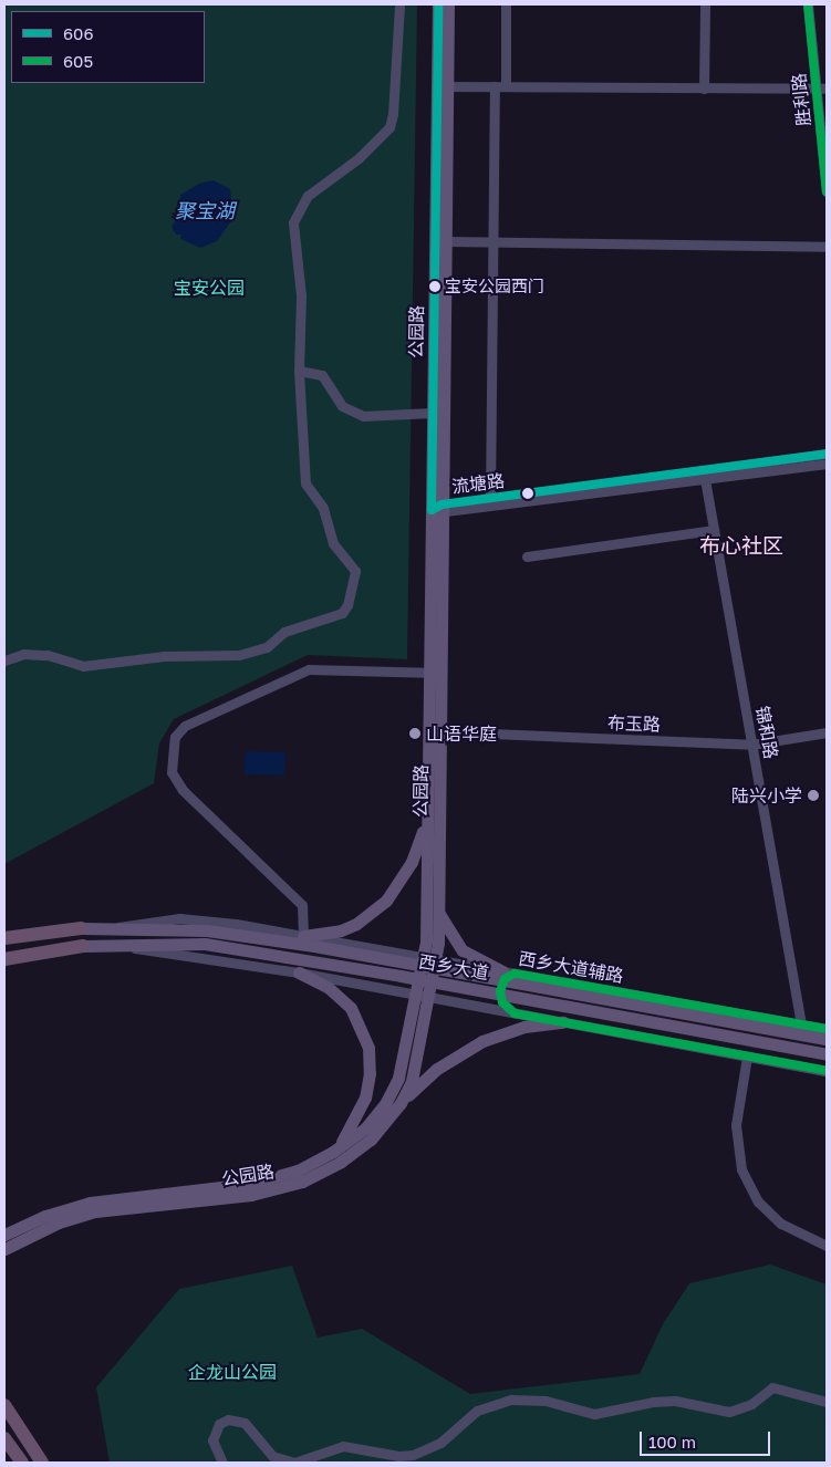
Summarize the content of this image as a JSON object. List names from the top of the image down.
{
  "streets": {
    "main road": ["公园路", "西乡大道"],
    "street": [
      "胜利路",
      "流塘路",
      "布玉路",
      "锦和路",
      "西乡大道辅路"
    ]
  },
  "crossings": [
    ["公园路", "流塘路"],
    ["公园路", "布玉路"],
    ["公园路", "西乡大道辅路"],
    ["流塘路", "锦和路"],
    ["布玉路", "锦和路"],
    ["锦和路", "西乡大道辅路"]
  ],
  "districts": ["布心社区"],
  "water": ["聚宝湖"],
  "parks": ["宝安公园", "企龙山公园"],
  "places": ["宝安公园西门", "山语华庭", "陆兴小学"],
  "lines": ["transit line 606", "transit line 605"],
  "legend": ["606", "605"],
  "scale_bar": "100 m"
}
